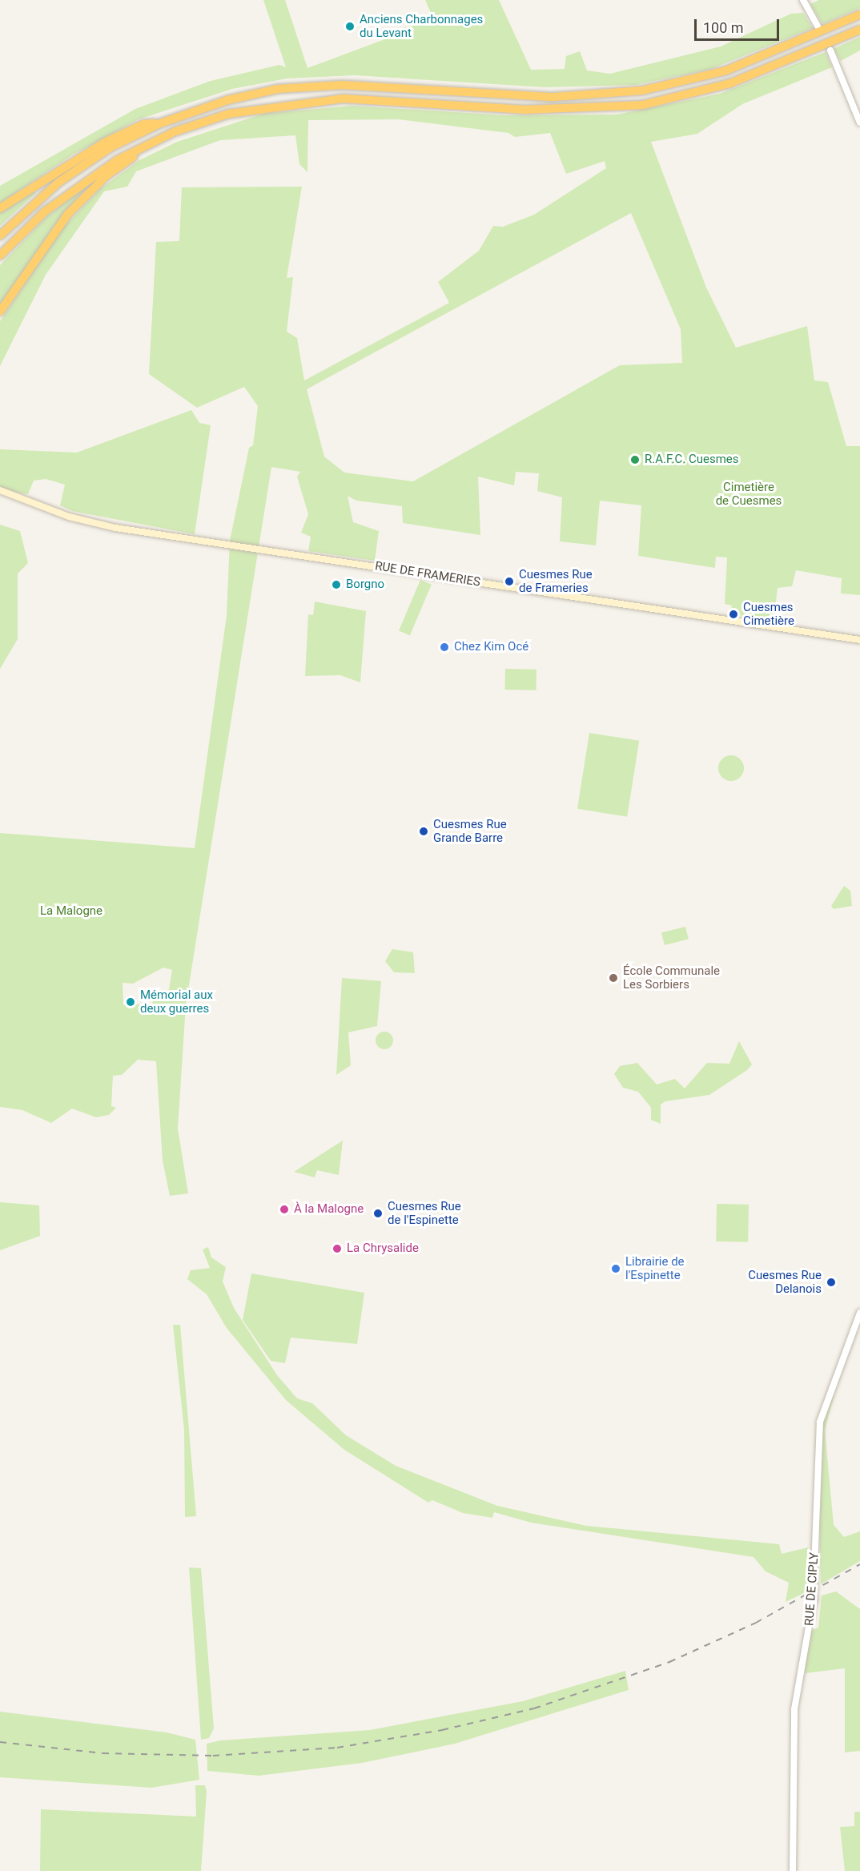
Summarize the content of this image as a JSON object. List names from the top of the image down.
{
  "streets": {
    "main road": ["RUE DE FRAMERIES"],
    "street": ["RUE DE CIPLY"]
  },
  "parks": ["Cimetière de Cuesmes", "La Malogne"],
  "places": [
    "Anciens Charbonnages du Levant",
    "R.A.F.C. Cuesmes",
    "Cuesmes Rue de Frameries",
    "Borgno",
    "Cuesmes Cimetière",
    "Chez Kim Océ",
    "Cuesmes Rue Grande Barre",
    "École Communale Les Sorbiers",
    "Mémorial aux deux guerres",
    "À la Malogne",
    "Cuesmes Rue de l'Espinette",
    "La Chrysalide",
    "Librairie de l'Espinette",
    "Cuesmes Rue Delanois"
  ],
  "scale_bar": "100 m"
}
